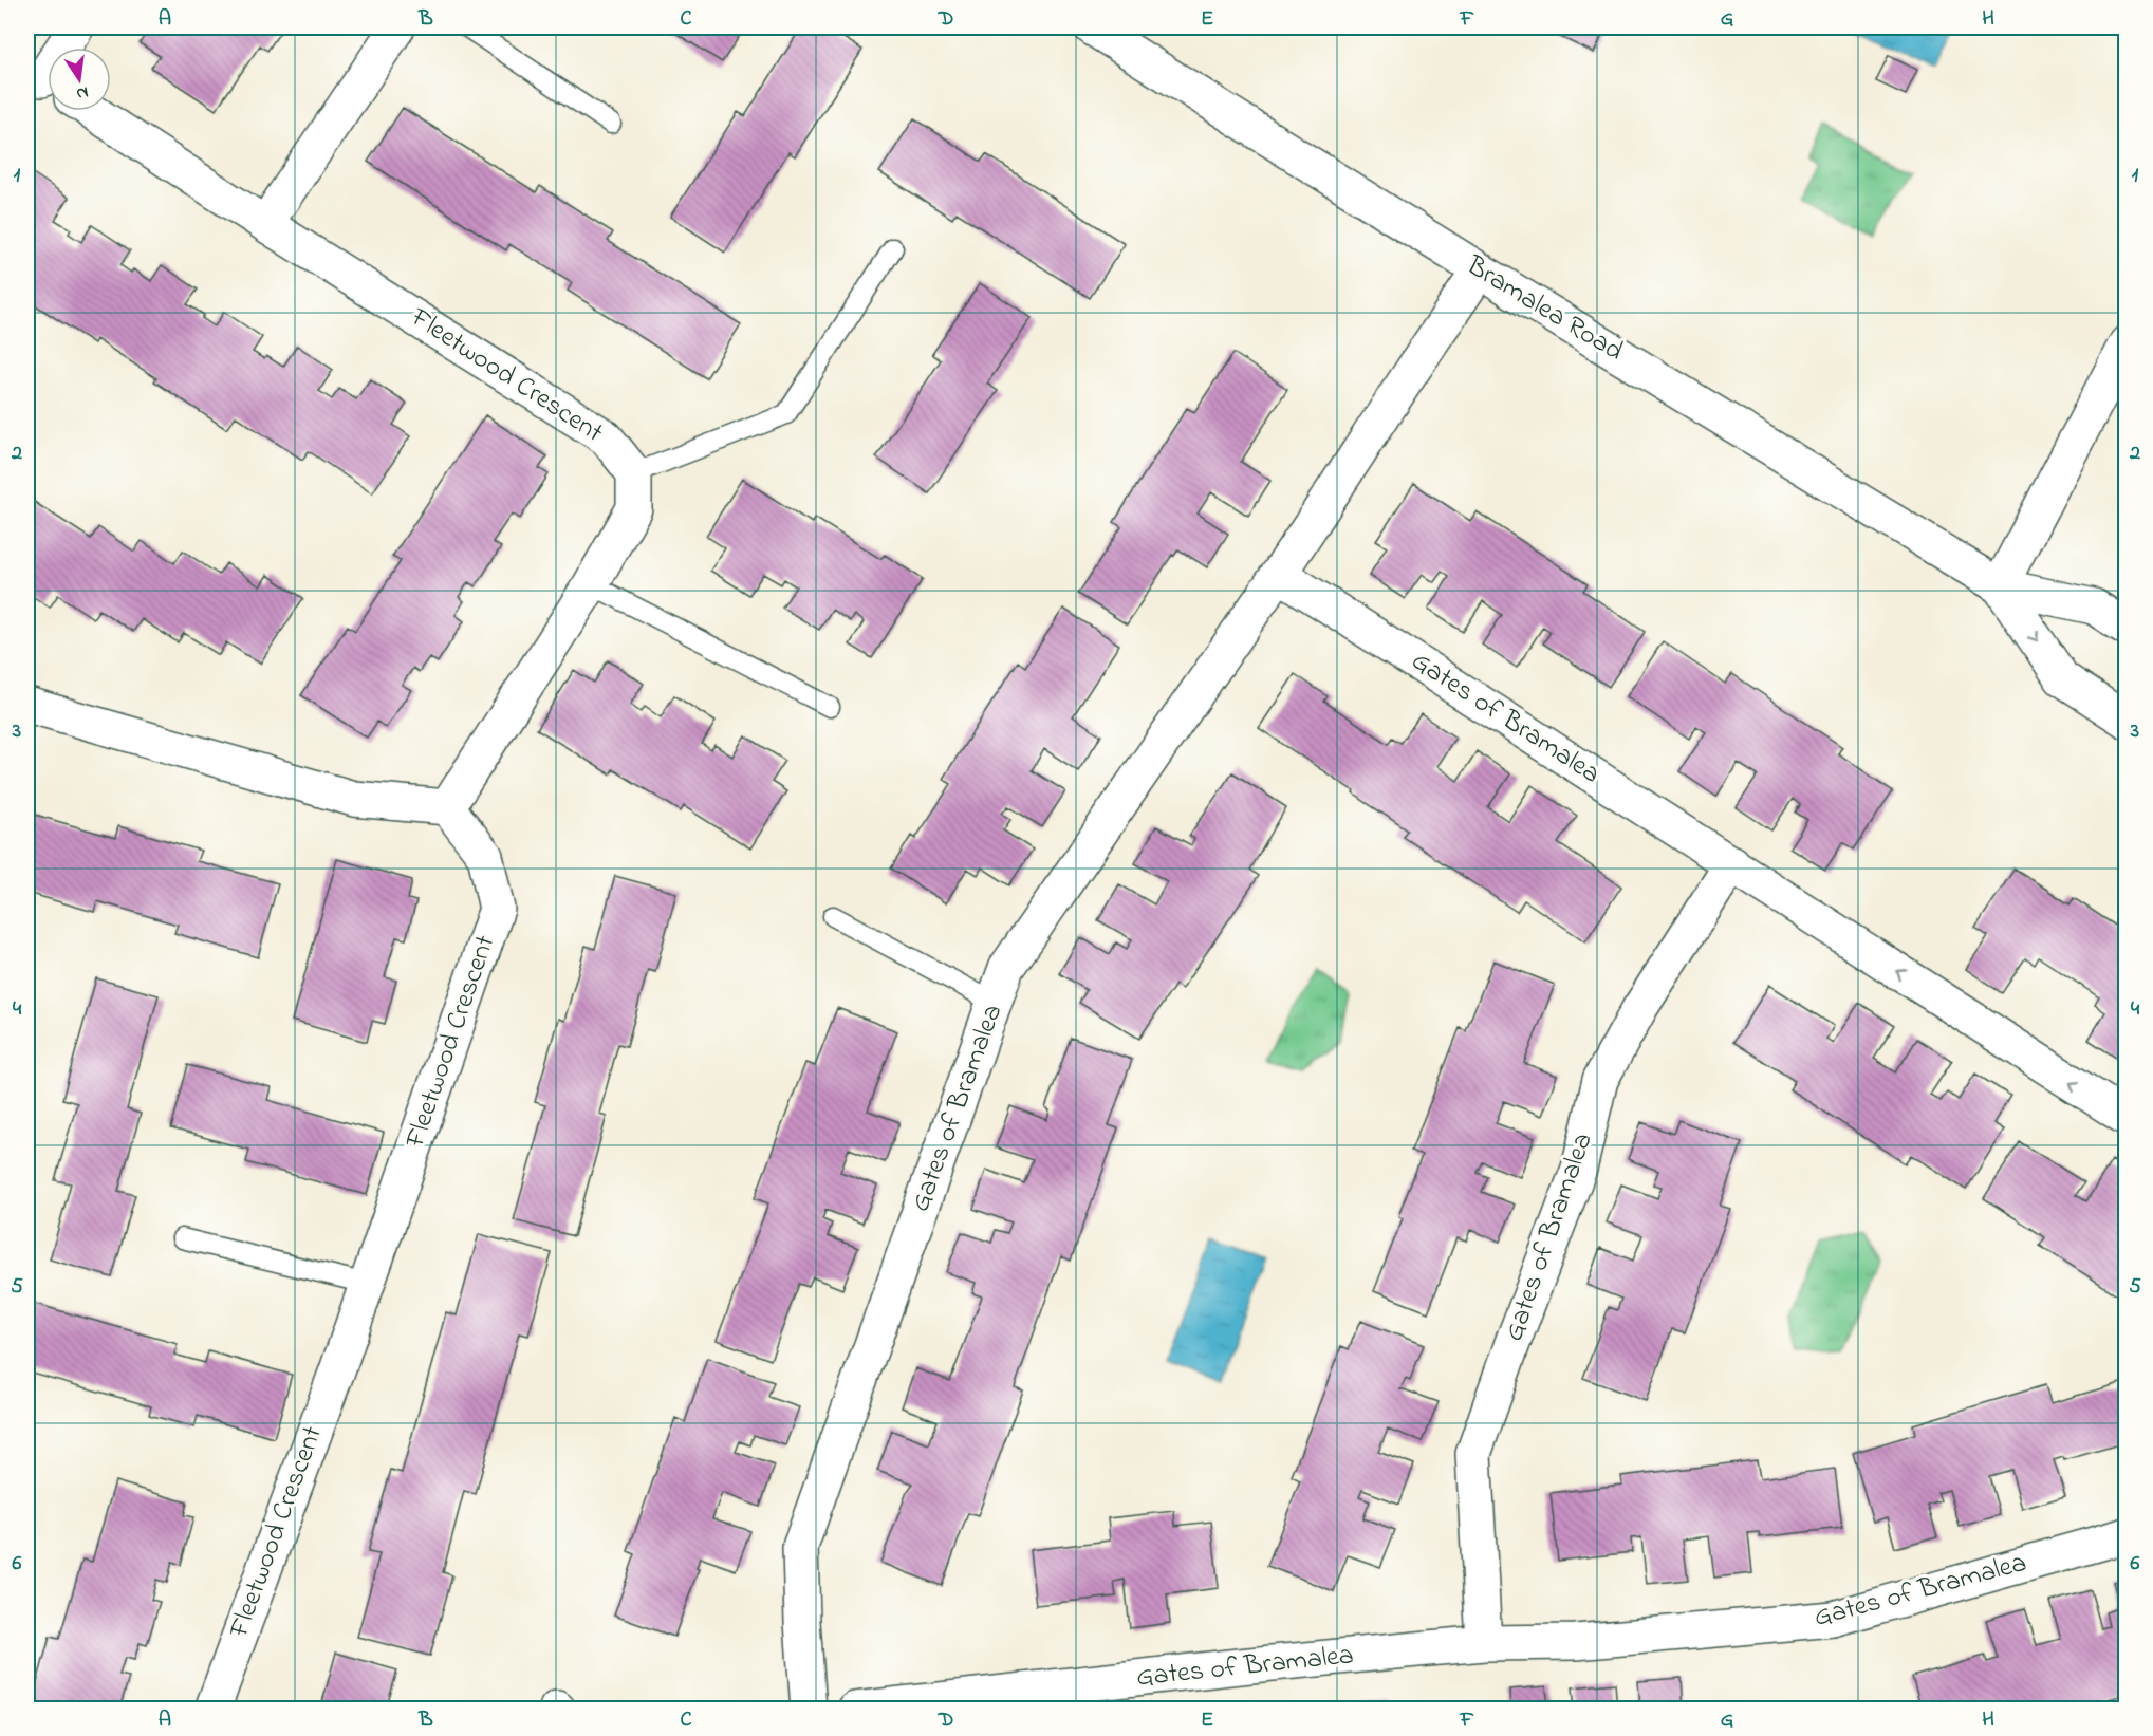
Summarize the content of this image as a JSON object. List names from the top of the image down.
{
  "streets": {
    "street": ["Bramalea Road", "Fleetwood Crescent", "Gates of Bramalea"]
  },
  "crossings": [
    ["Bramalea Road", "Gates of Bramalea"]
  ],
  "north": "bottom",
  "grid": {
    "columns": [
      "A",
      "B",
      "C",
      "D",
      "E",
      "F",
      "G",
      "H"
    ],
    "rows": [
      "1",
      "2",
      "3",
      "4",
      "5",
      "6"
    ]
  }
}
